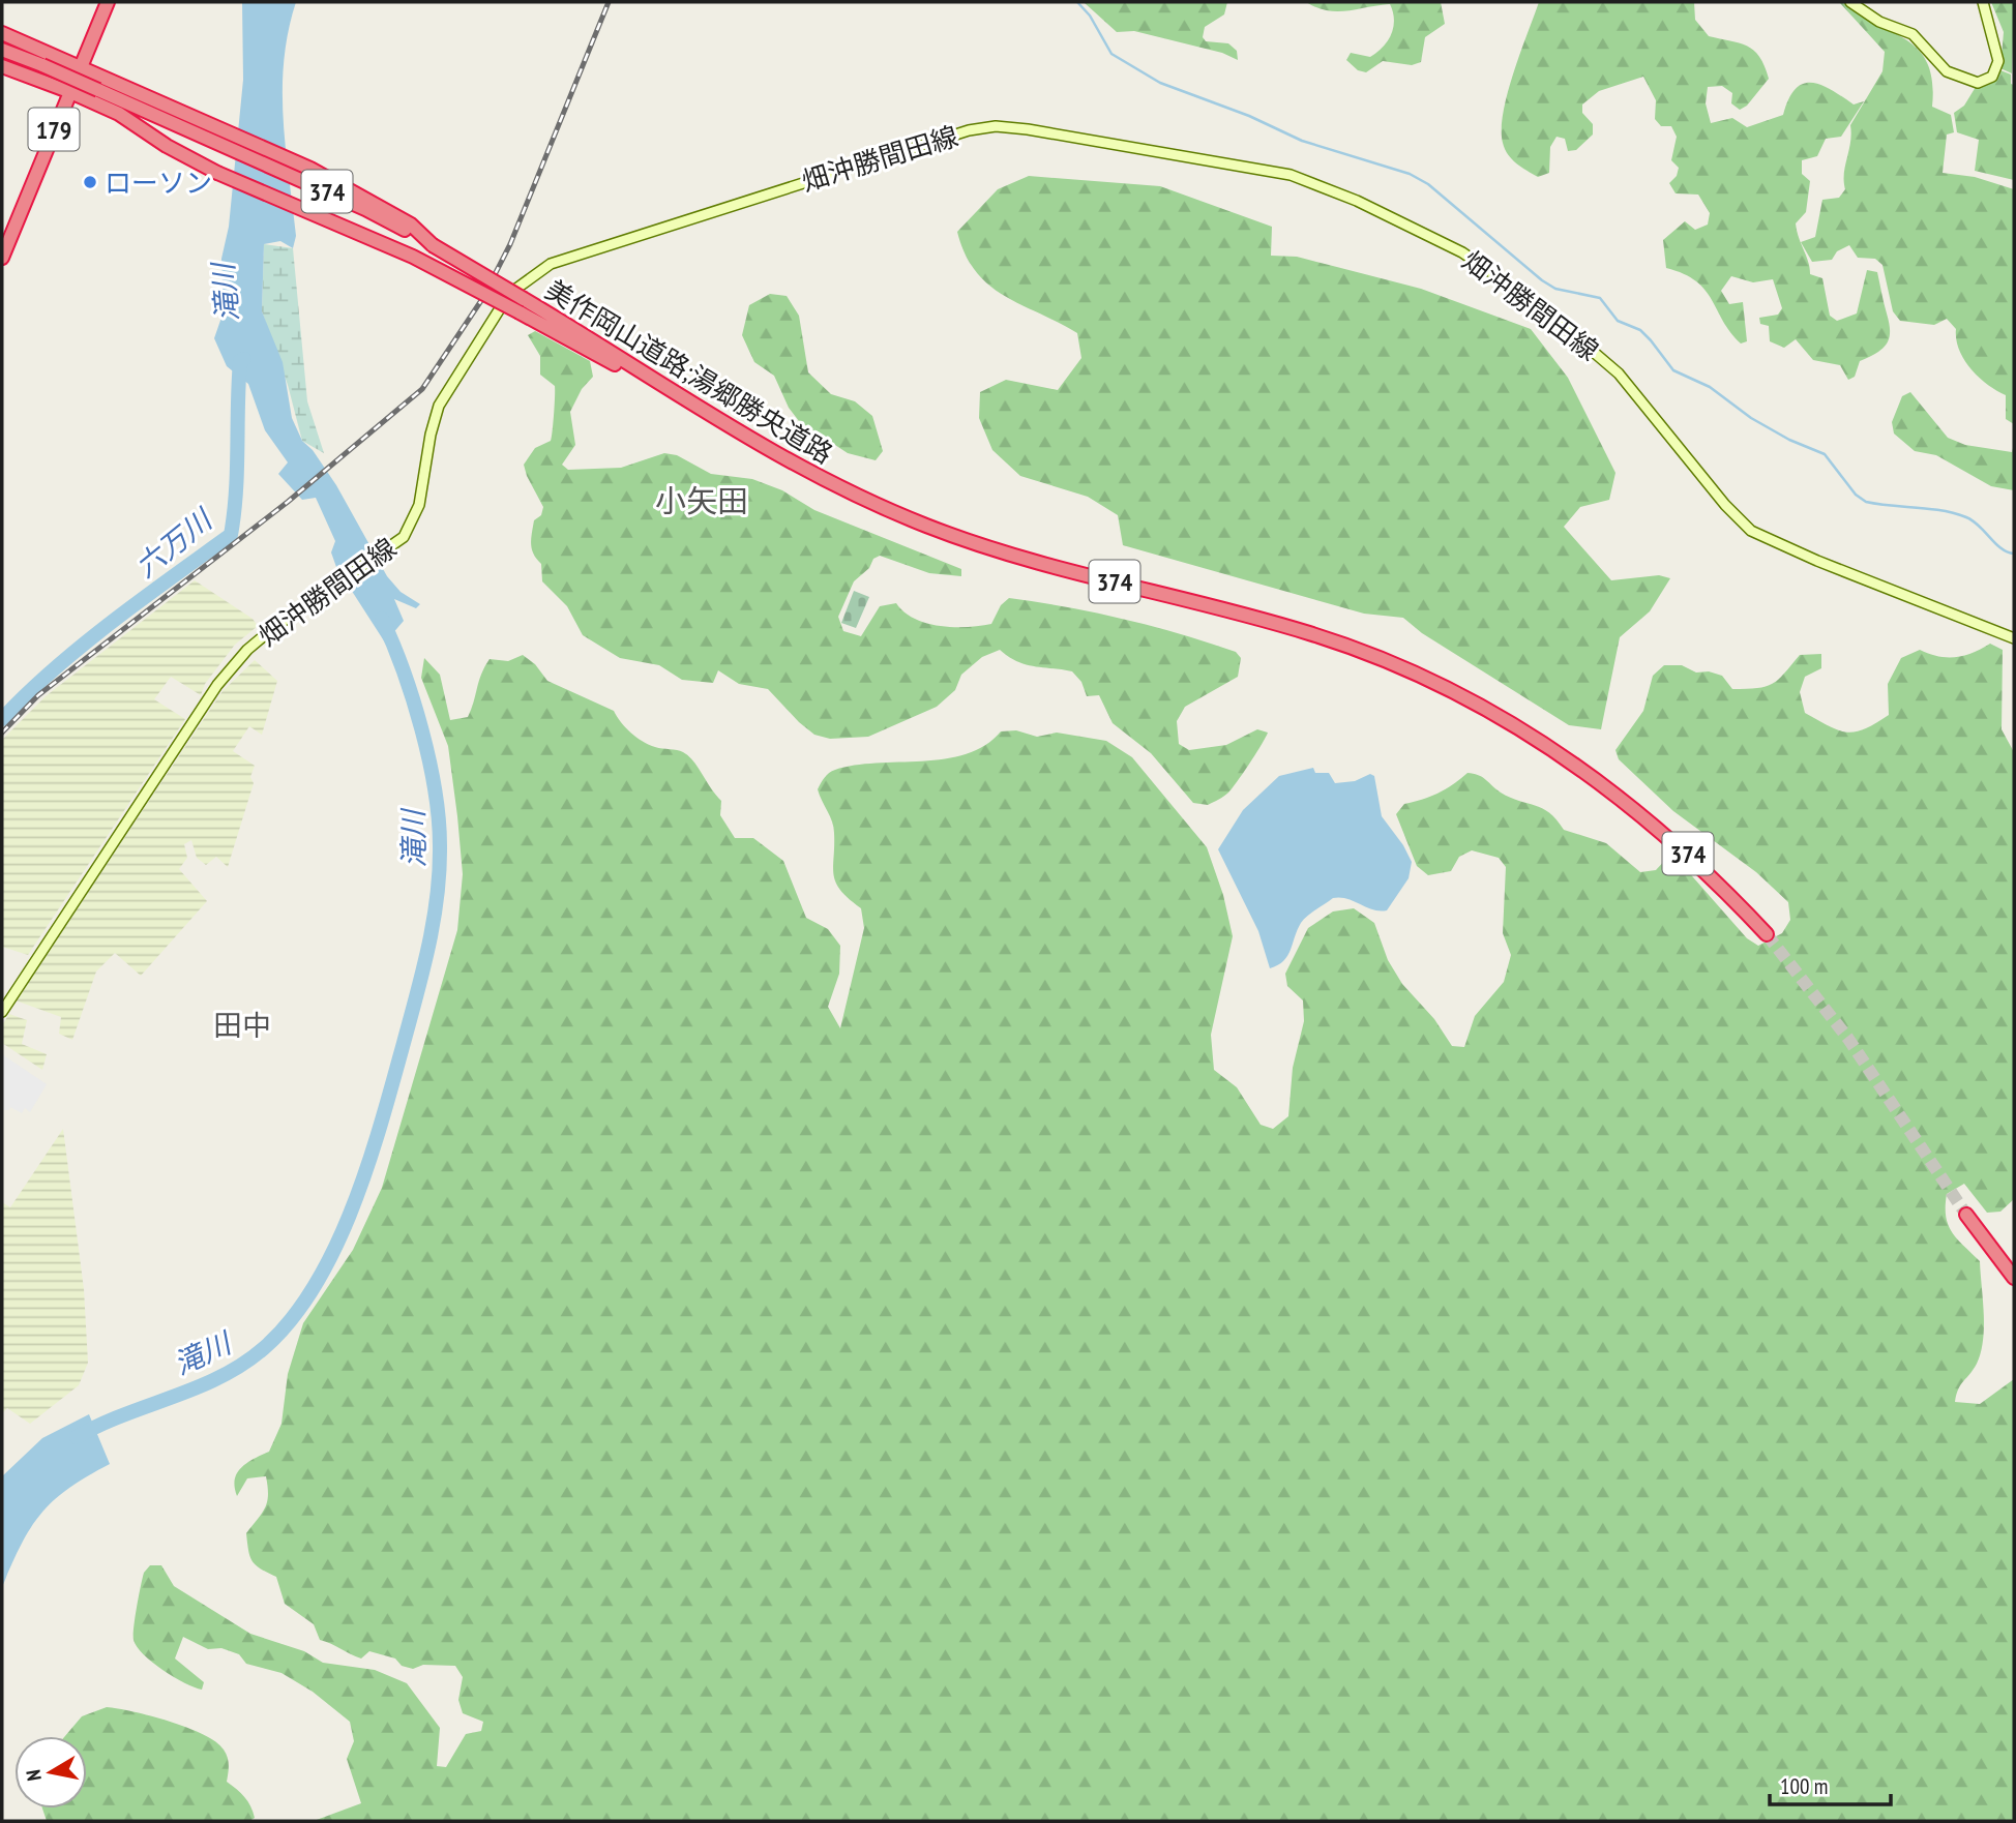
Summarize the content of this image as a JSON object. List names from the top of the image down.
{
  "streets": {
    "highway": ["179", "374", "美作岡山道路;湯郷勝央道路"],
    "main road": ["畑沖勝間田線"]
  },
  "districts": ["小矢田", "田中"],
  "water": ["滝川", "六万川"],
  "places": ["ローソン"],
  "scale_bar": "100 m",
  "north": "left"
}
